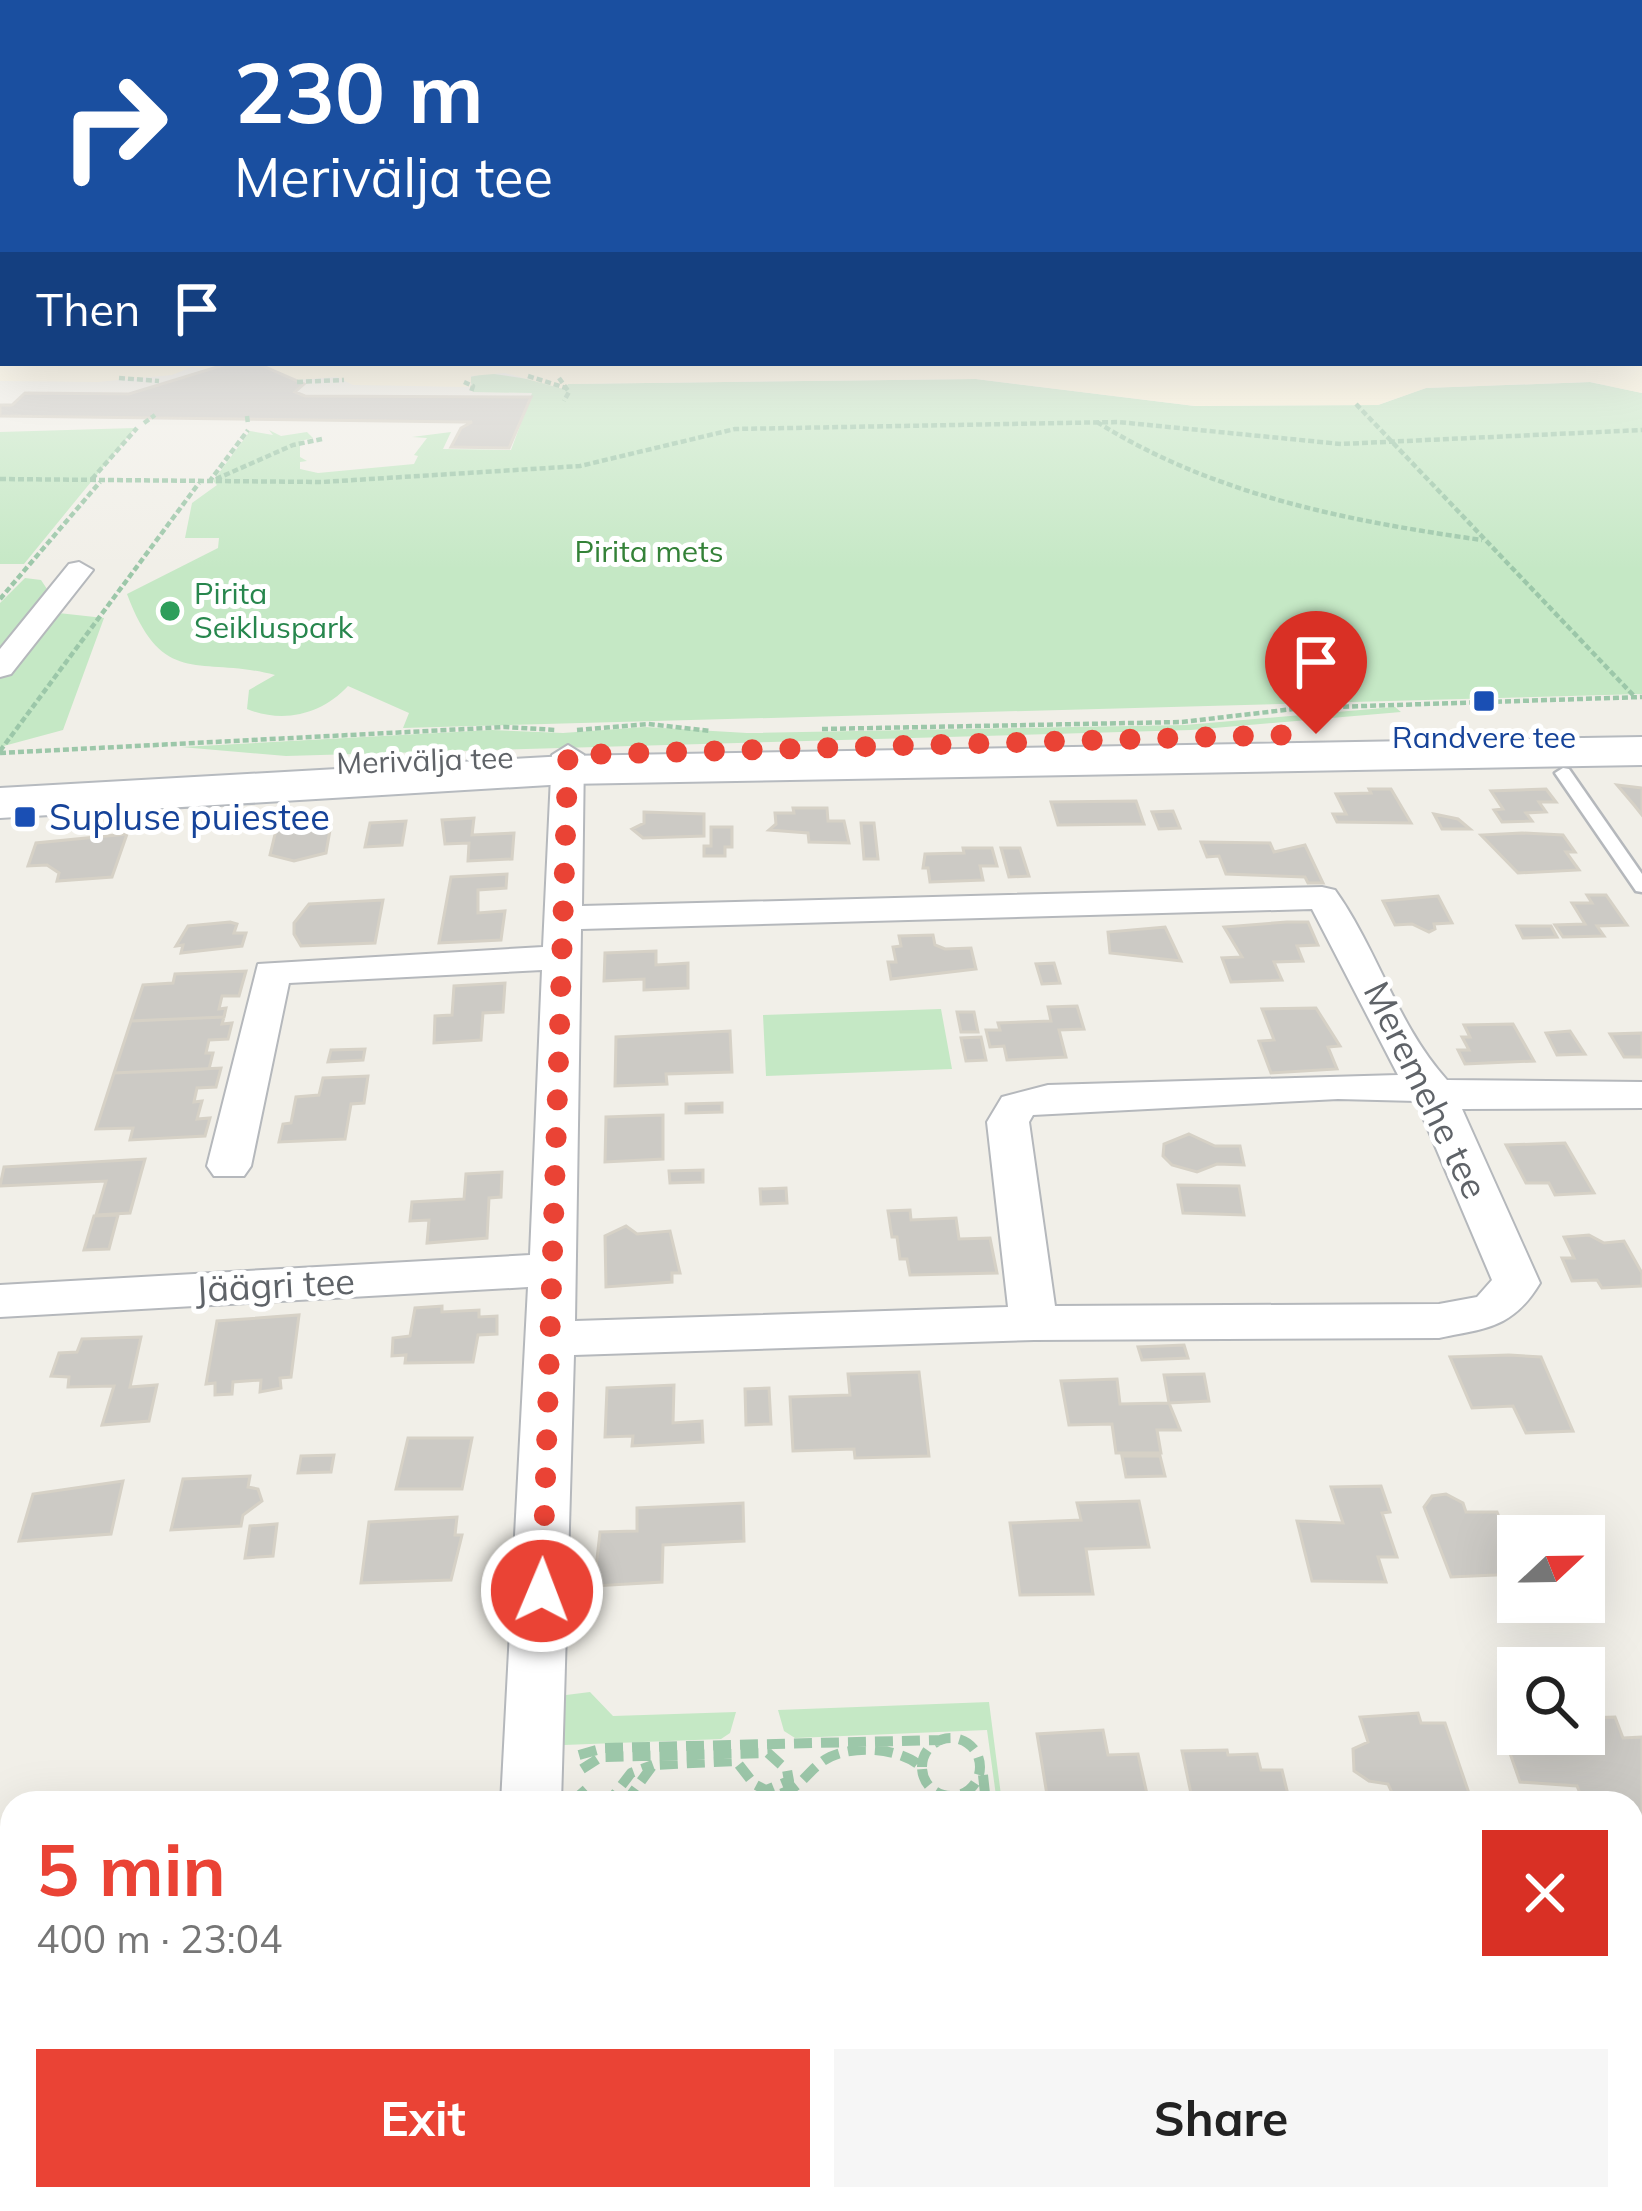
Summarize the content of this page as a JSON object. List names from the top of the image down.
{
  "streets": {
    "main road": ["Merivälja tee"],
    "street": ["Meremehe tee", "Jäägri tee"]
  },
  "parks": ["Pirita mets"],
  "places": {
    "other": ["Pirita Seikluspark"],
    "transit": ["Randvere tee", "Supluse puiestee"]
  },
  "north": "right",
  "page": {
    "turn": ["230 m", "Merivälja tee"],
    "then": "Then",
    "heading": ["5 min", "400 m · 23:04"],
    "buttons": ["Exit", "Share"]
  }
}
